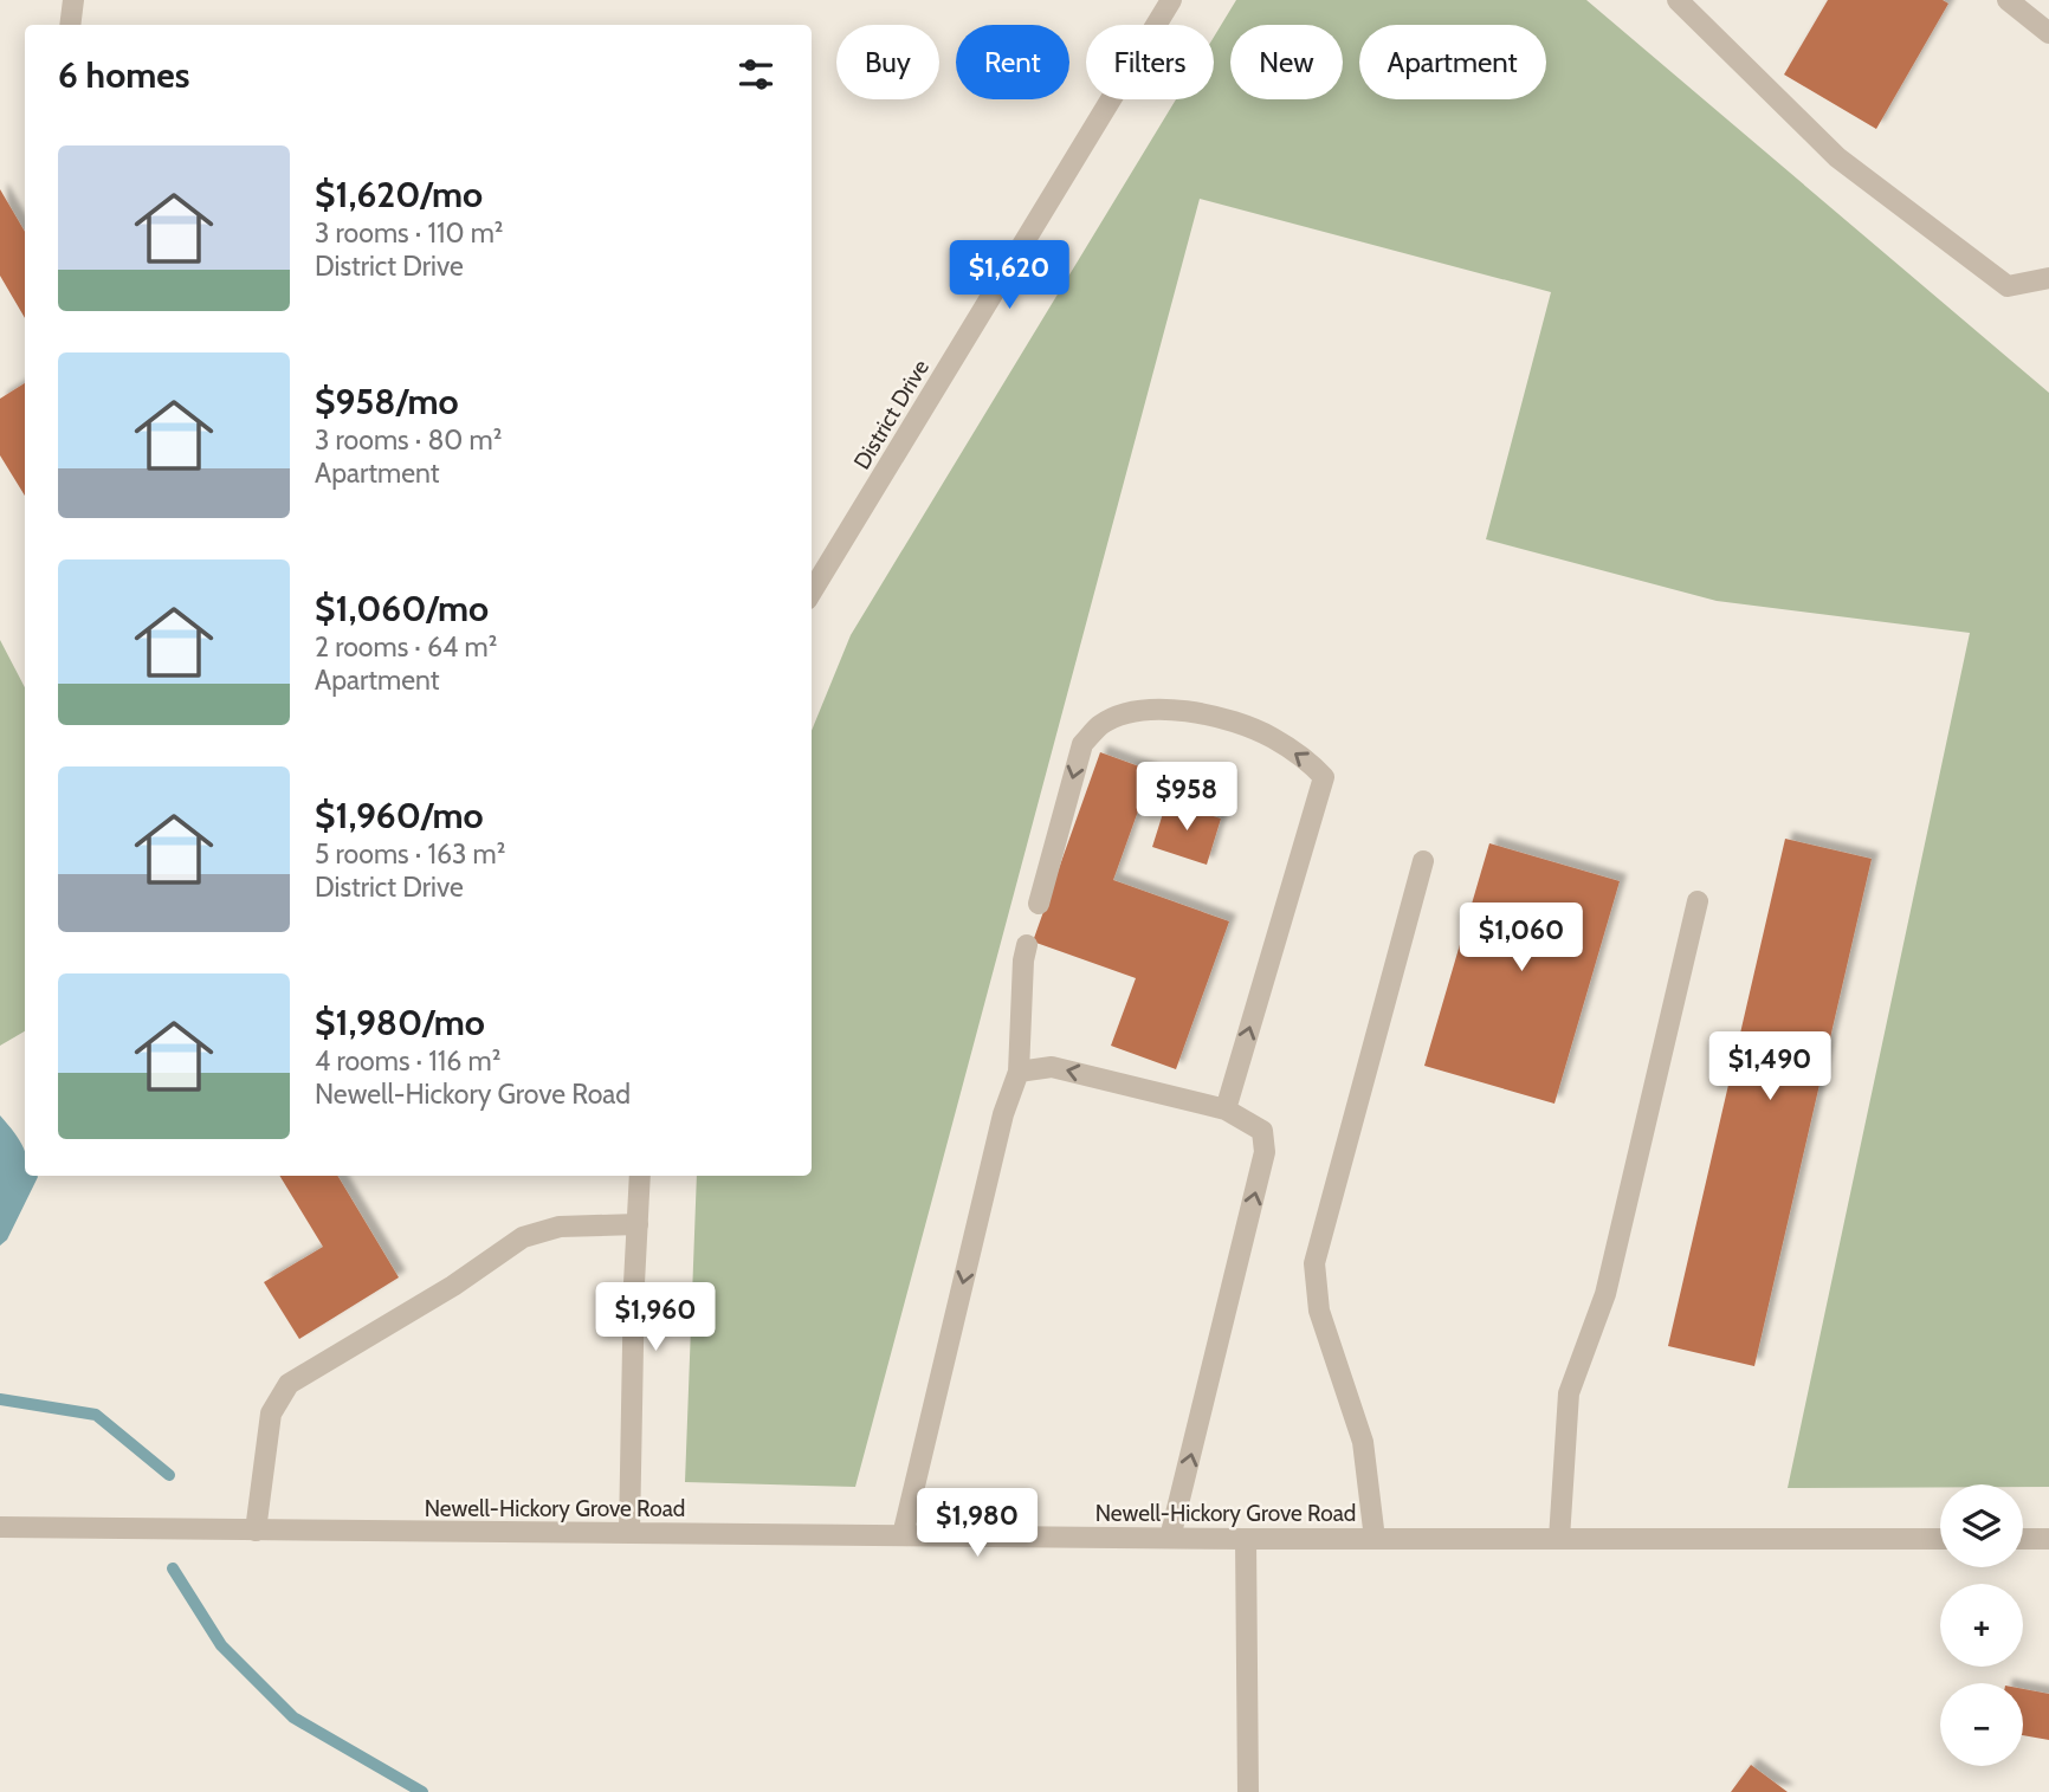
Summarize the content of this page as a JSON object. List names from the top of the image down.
{
  "streets": {
    "street": ["District Drive", "Newell-Hickory Grove Road"]
  },
  "page": {
    "chip": [
      "Buy",
      "Rent",
      "Filters",
      "New",
      "Apartment"
    ],
    "heading": "6 homes",
    "list": [
      {
        "name": "$1,620/mo",
        "note": "3 rooms · 110 m² · District Drive"
      },
      {
        "name": "$958/mo",
        "note": "3 rooms · 80 m² · Apartment"
      },
      {
        "name": "$1,060/mo",
        "note": "2 rooms · 64 m² · Apartment"
      },
      {
        "name": "$1,960/mo",
        "note": "5 rooms · 163 m² · District Drive"
      },
      {
        "name": "$1,980/mo",
        "note": "4 rooms · 116 m² · Newell-Hickory Grove Road"
      }
    ],
    "price": [
      "$1,620",
      "$958",
      "$1,060",
      "$1,490",
      "$1,960",
      "$1,980"
    ],
    "map_buttons": ["+", "−"]
  }
}
